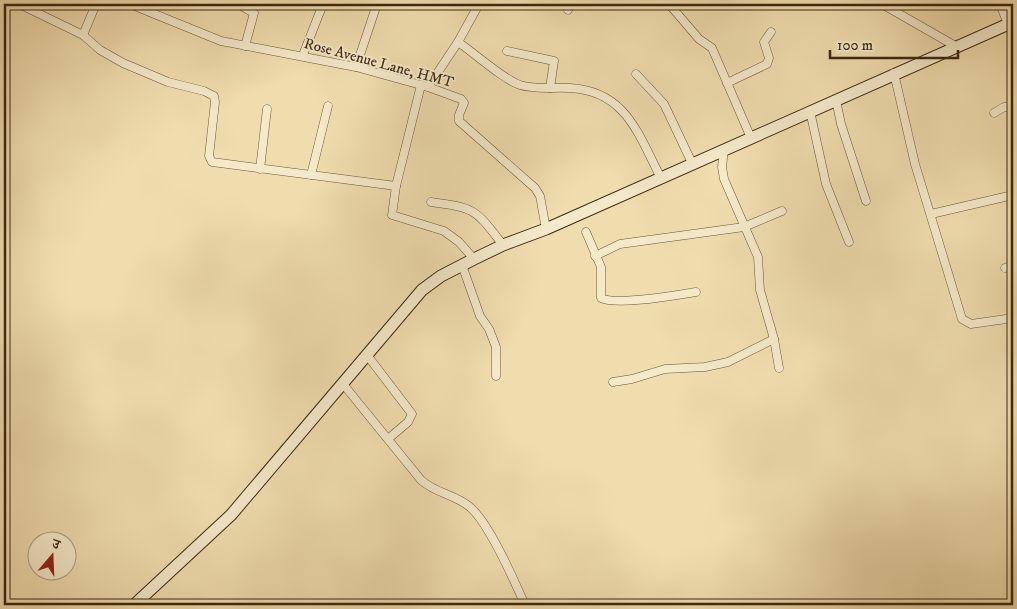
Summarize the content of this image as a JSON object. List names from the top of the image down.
{
  "streets": {
    "street": ["Rose Avenue Lane, HMT"]
  },
  "scale_bar": "100 m",
  "north": "top"
}
